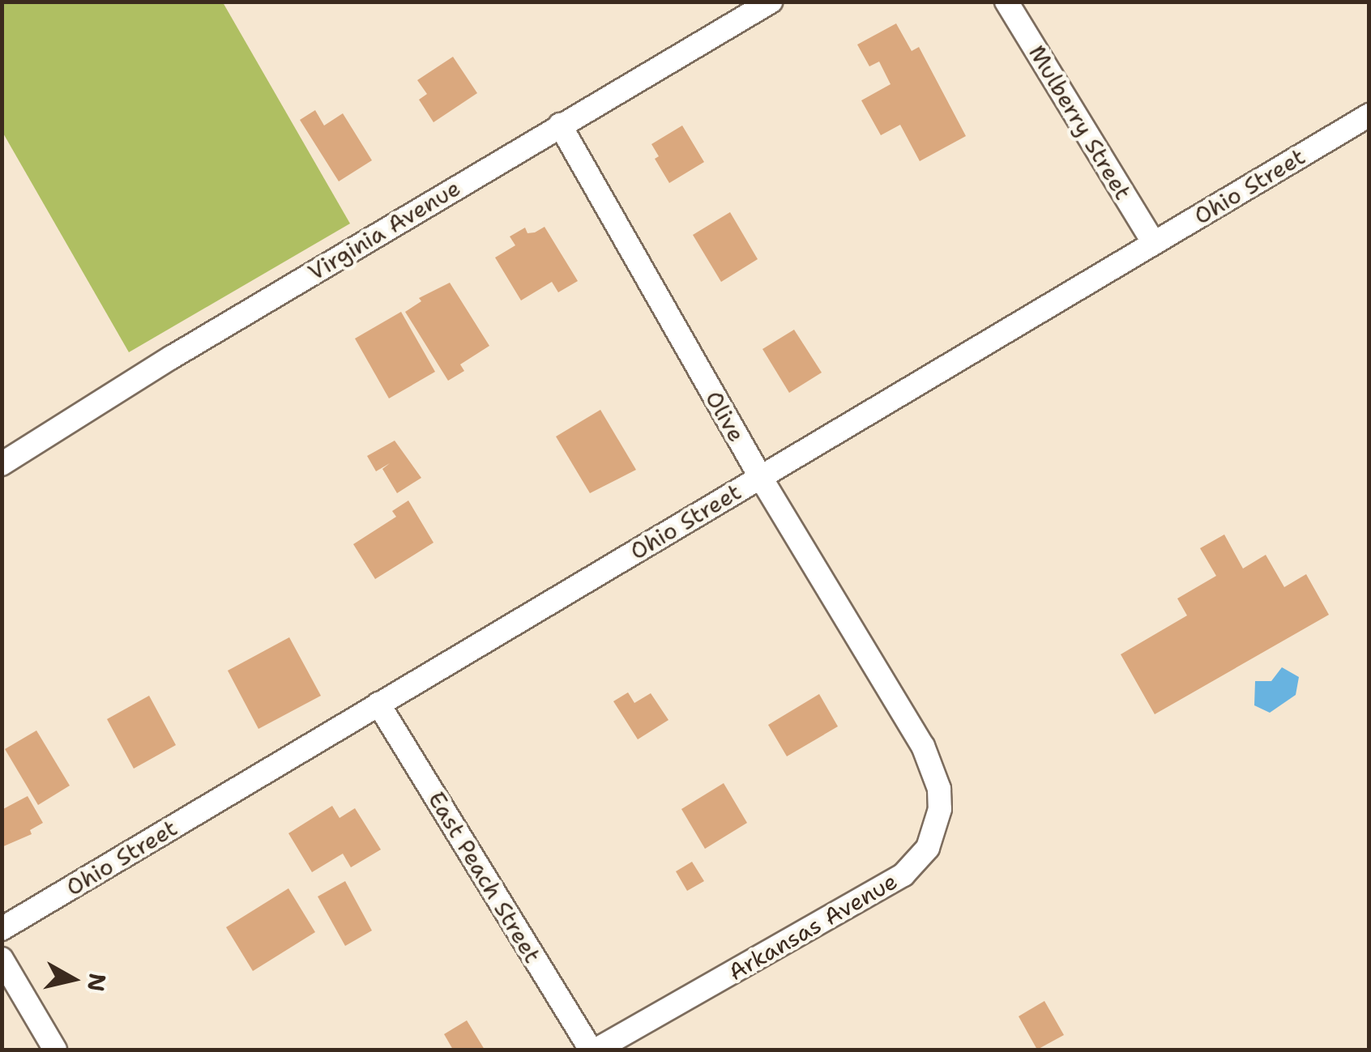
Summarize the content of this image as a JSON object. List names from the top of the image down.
{
  "streets": {
    "street": [
      "Mulberry Street",
      "Ohio Street",
      "Virginia Avenue",
      "Olive",
      "East Peach Street",
      "Arkansas Avenue"
    ]
  },
  "crossings": [
    ["Mulberry Street", "Ohio Street"],
    ["Ohio Street", "Olive"],
    ["Ohio Street", "East Peach Street"],
    ["Virginia Avenue", "Olive"],
    ["Olive", "Arkansas Avenue"]
  ],
  "north": "right"
}
